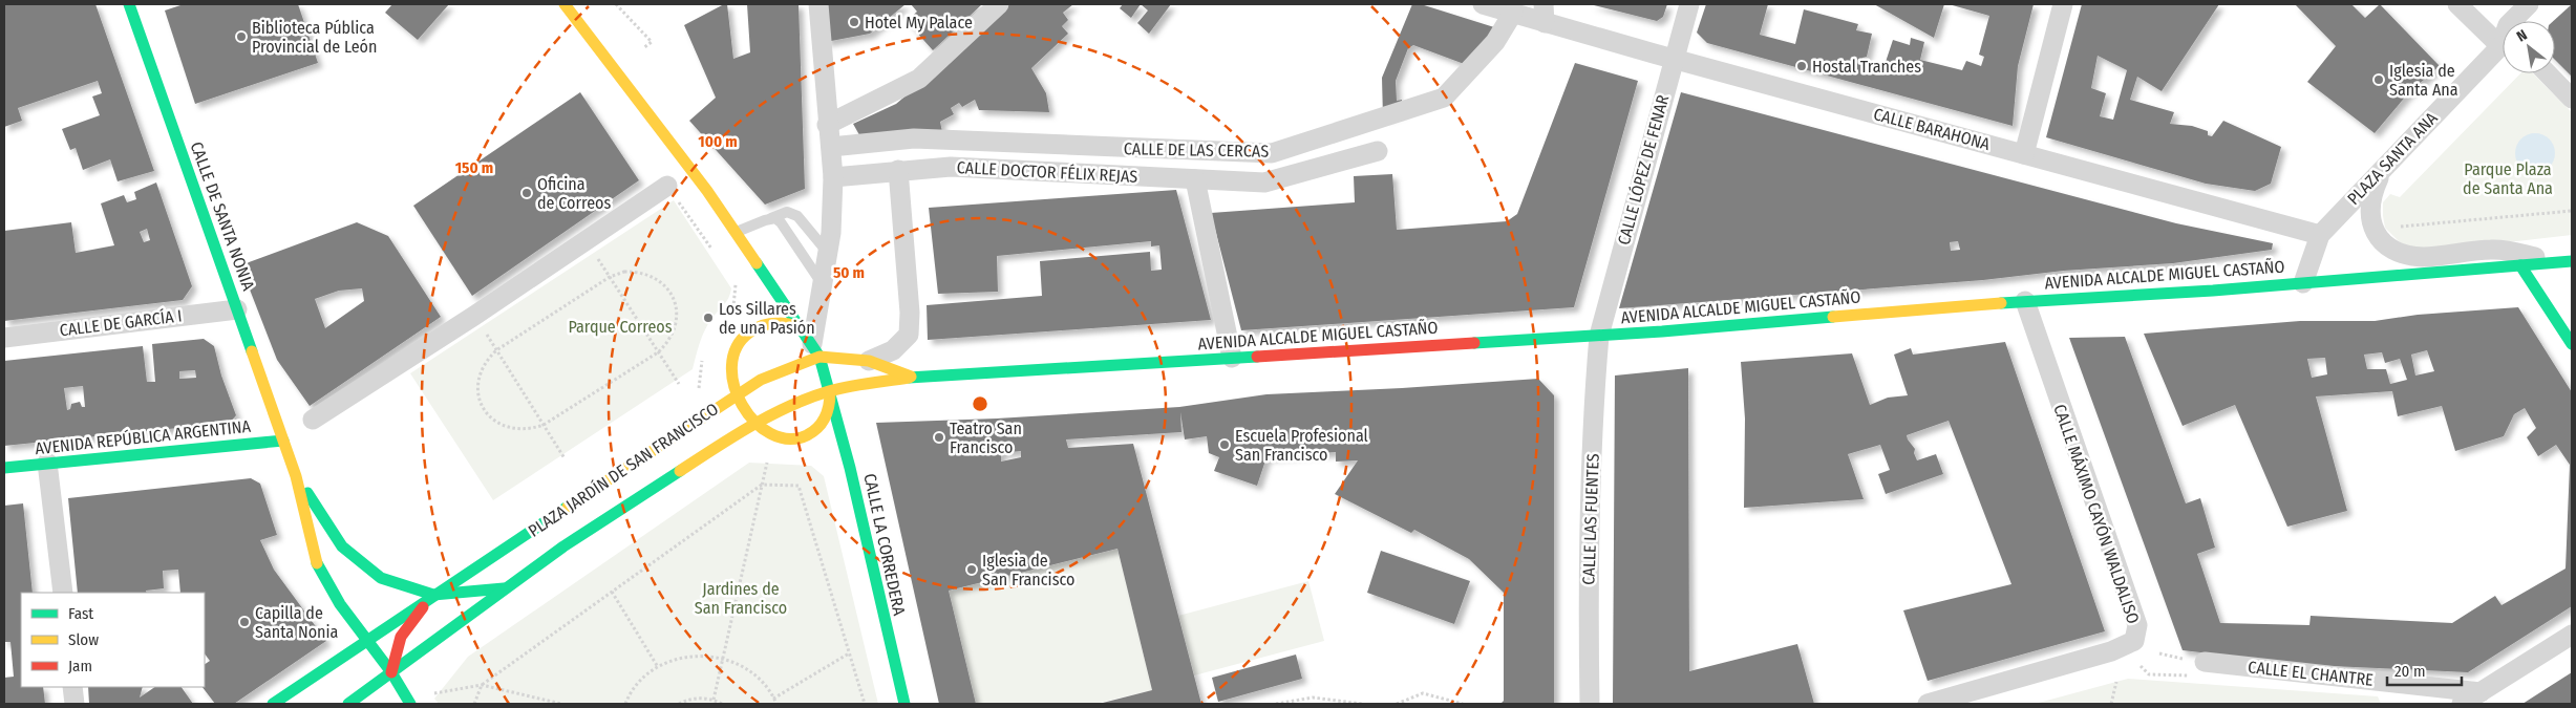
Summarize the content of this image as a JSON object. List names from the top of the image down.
{
  "streets": {
    "main road": [
      "CALLE DE SANTA NONIA",
      "AVENIDA ALCALDE MIGUEL CASTAÑO",
      "AVENIDA REPÚBLICA ARGENTINA",
      "PLAZA JARDÍN DE SAN FRANCISCO",
      "CALLE LA CORREDERA"
    ],
    "street": [
      "CALLE BARAHONA",
      "CALLE DE LAS CERCAS",
      "PLAZA SANTA ANA",
      "CALLE LÓPEZ DE FENAR",
      "CALLE DOCTOR FÉLIX REJAS",
      "CALLE DE GARCÍA I",
      "CALLE MÁXIMO CAYÓN WALDALISO",
      "CALLE LAS FUENTES",
      "CALLE EL CHANTRE"
    ]
  },
  "crossings": [
    ["CALLE BARAHONA", "CALLE DE LAS CERCAS"],
    ["CALLE BARAHONA", "PLAZA SANTA ANA"],
    ["CALLE BARAHONA", "CALLE LÓPEZ DE FENAR"],
    ["PLAZA SANTA ANA", "AVENIDA ALCALDE MIGUEL CASTAÑO"],
    ["CALLE LÓPEZ DE FENAR", "AVENIDA ALCALDE MIGUEL CASTAÑO"],
    ["CALLE LÓPEZ DE FENAR", "CALLE LAS FUENTES"],
    ["CALLE DOCTOR FÉLIX REJAS", "PLAZA JARDÍN DE SAN FRANCISCO"],
    ["CALLE DE SANTA NONIA", "CALLE DE GARCÍA I"],
    ["CALLE DE SANTA NONIA", "AVENIDA REPÚBLICA ARGENTINA"],
    ["AVENIDA ALCALDE MIGUEL CASTAÑO", "PLAZA JARDÍN DE SAN FRANCISCO"],
    ["AVENIDA ALCALDE MIGUEL CASTAÑO", "CALLE MÁXIMO CAYÓN WALDALISO"],
    ["AVENIDA ALCALDE MIGUEL CASTAÑO", "CALLE LAS FUENTES"],
    ["PLAZA JARDÍN DE SAN FRANCISCO", "CALLE LA CORREDERA"]
  ],
  "parks": ["Parque Plaza de Santa Ana", "Parque Correos", "Jardines de San Francisco"],
  "places": [
    "Hotel My Palace",
    "Biblioteca Pública Provincial de León",
    "Hostal Tranches",
    "Iglesia de Santa Ana",
    "Oficina de Correos",
    "Los Sillares de una Pasión",
    "Teatro San Francisco",
    "Escuela Profesional San Francisco",
    "Iglesia de San Francisco",
    "Capilla de Santa Nonia"
  ],
  "legend": ["Fast", "Slow", "Jam"],
  "scale_bar": "20 m",
  "north": "top left",
  "rings": ["100 m", "150 m", "50 m"]
}
